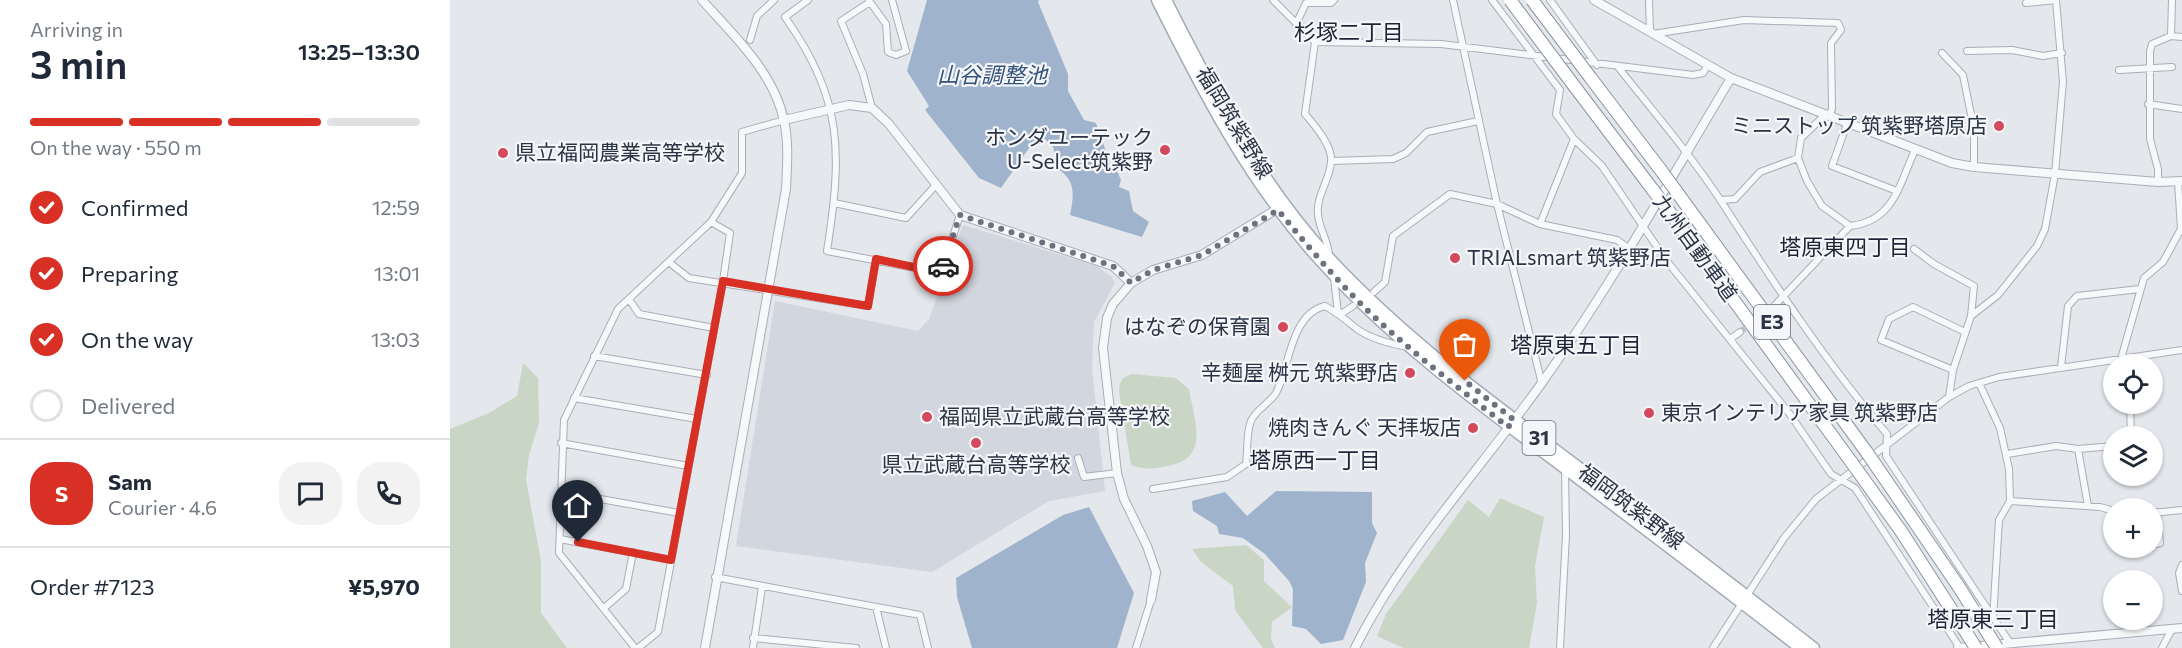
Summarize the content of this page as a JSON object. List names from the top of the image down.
{
  "streets": {
    "highway": ["九州自動車道", "E3"],
    "main road": ["福岡筑紫野線", "31"]
  },
  "districts": [
    "杉塚二丁目",
    "塔原東四丁目",
    "塔原東五丁目",
    "塔原西一丁目",
    "塔原東三丁目"
  ],
  "water": ["山谷調整池"],
  "places": [
    "ミニストップ 筑紫野塔原店",
    "ホンダユーテック U-Select筑紫野",
    "県立福岡農業高等学校",
    "TRIALsmart 筑紫野店",
    "はなぞの保育園",
    "辛麺屋 桝元 筑紫野店",
    "東京インテリア家具 筑紫野店",
    "福岡県立武蔵台高等学校",
    "焼肉きんぐ 天拝坂店",
    "県立武蔵台高等学校"
  ],
  "page": {
    "heading": ["3 min", "Arriving in", "13:25–13:30"],
    "panel": [
      "Sam",
      "Courier · 4.6",
      "Order #7123",
      "¥5,970"
    ],
    "bar": "On the way · 550 m",
    "list": [
      ["Confirmed", "12:59"],
      ["Preparing", "13:01"],
      ["On the way", "13:03"],
      "Delivered"
    ],
    "map_buttons": ["+", "−"],
    "round": "S"
  }
}
